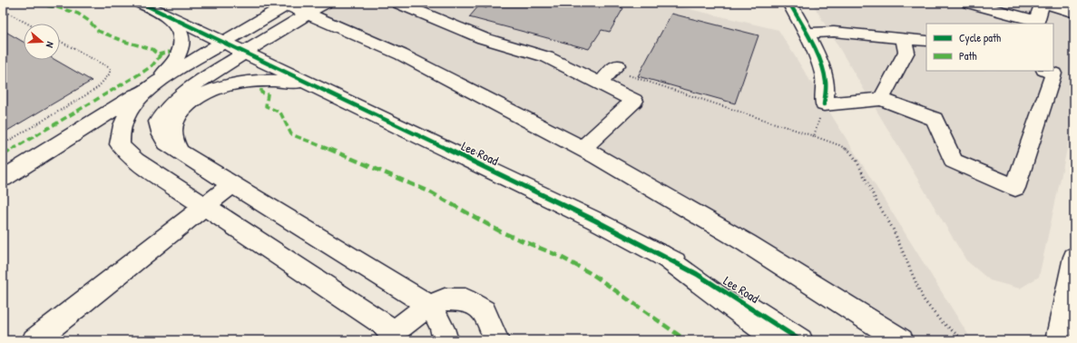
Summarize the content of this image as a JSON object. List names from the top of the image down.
{
  "streets": {
    "street": ["Lee Road"]
  },
  "legend": ["Cycle path", "Path"],
  "north": "right"
}
